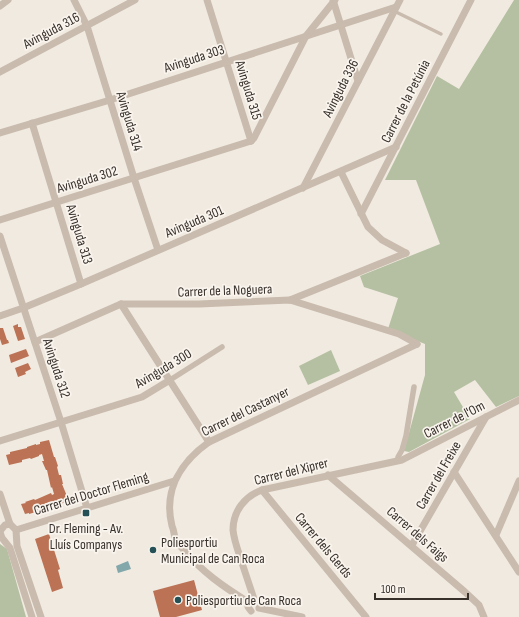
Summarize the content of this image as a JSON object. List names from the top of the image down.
{
  "streets": {
    "street": [
      "Avinguda 316",
      "Avinguda 303",
      "Avinguda 336",
      "Avinguda 315",
      "Carrer de la Petúnia",
      "Avinguda 314",
      "Avinguda 302",
      "Avinguda 301",
      "Avinguda 313",
      "Carrer de la Noguera",
      "Avinguda 312",
      "Avinguda 300",
      "Carrer del Castanyer",
      "Carrer de l'Om",
      "Carrer del Xiprer",
      "Carrer del Freixe",
      "Carrer del Doctor Fleming",
      "Carrer dels Faigs",
      "Carrer dels Gerds"
    ]
  },
  "crossings": [
    ["Avinguda 316", "Avinguda 314"],
    ["Avinguda 303", "Avinguda 336"],
    ["Avinguda 303", "Avinguda 315"],
    ["Avinguda 303", "Avinguda 314"],
    ["Avinguda 303", "Avinguda 313"],
    ["Avinguda 336", "Avinguda 301"],
    ["Avinguda 315", "Avinguda 302"],
    ["Carrer de la Petúnia", "Avinguda 301"],
    ["Avinguda 314", "Avinguda 302"],
    ["Avinguda 314", "Avinguda 301"],
    ["Avinguda 302", "Avinguda 313"],
    ["Avinguda 301", "Avinguda 313"],
    ["Avinguda 301", "Avinguda 312"],
    ["Carrer de la Noguera", "Avinguda 312"],
    ["Carrer de la Noguera", "Carrer del Castanyer"],
    ["Avinguda 312", "Avinguda 300"],
    ["Avinguda 312", "Carrer del Doctor Fleming"],
    ["Carrer del Castanyer", "Carrer del Xiprer"],
    ["Carrer del Castanyer", "Carrer del Doctor Fleming"],
    ["Carrer de l'Om", "Carrer del Xiprer"],
    ["Carrer de l'Om", "Carrer del Freixe"],
    ["Carrer del Xiprer", "Carrer dels Faigs"],
    ["Carrer del Xiprer", "Carrer dels Gerds"],
    ["Carrer del Freixe", "Carrer dels Faigs"]
  ],
  "places": {
    "transit": ["Dr. Fleming - Av. Lluís Companys"],
    "other": ["Poliesportiu Municipal de Can Roca", "Poliesportiu de Can Roca"]
  },
  "scale_bar": "100 m"
}
